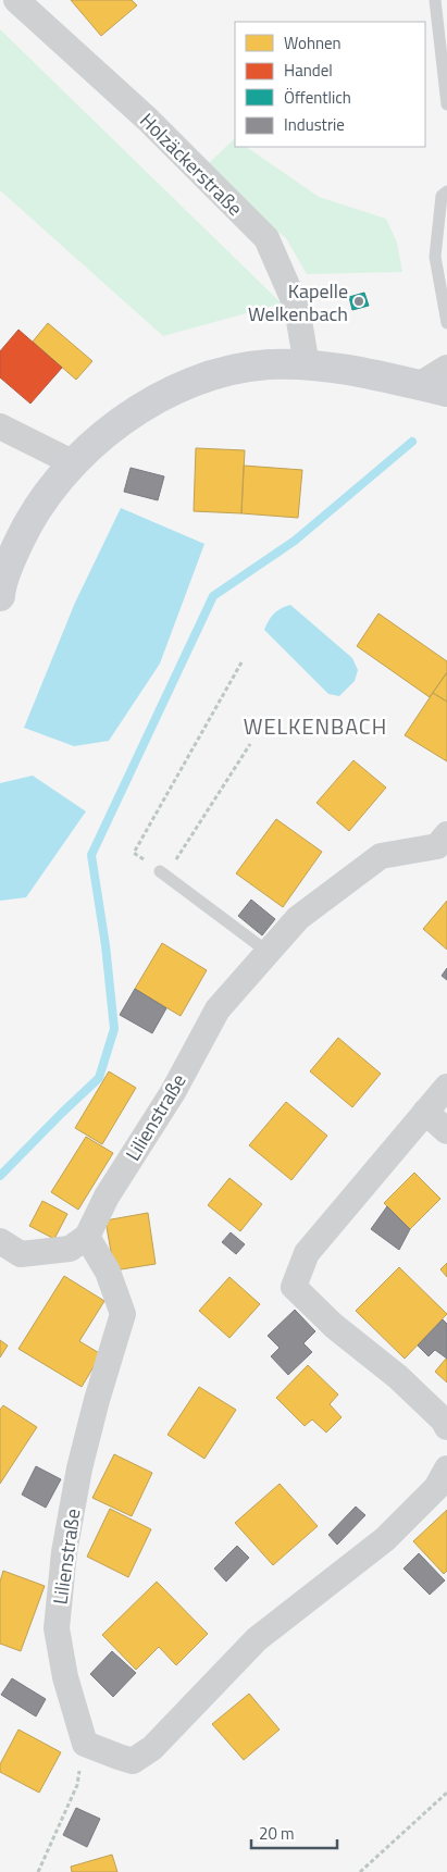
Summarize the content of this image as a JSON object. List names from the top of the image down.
{
  "streets": {
    "street": ["Holzäckerstraße", "Lilienstraße"]
  },
  "districts": ["WELKENBACH"],
  "places": ["Kapelle Welkenbach"],
  "legend": [
    "Wohnen",
    "Handel",
    "Öffentlich",
    "Industrie"
  ],
  "scale_bar": "20 m"
}
